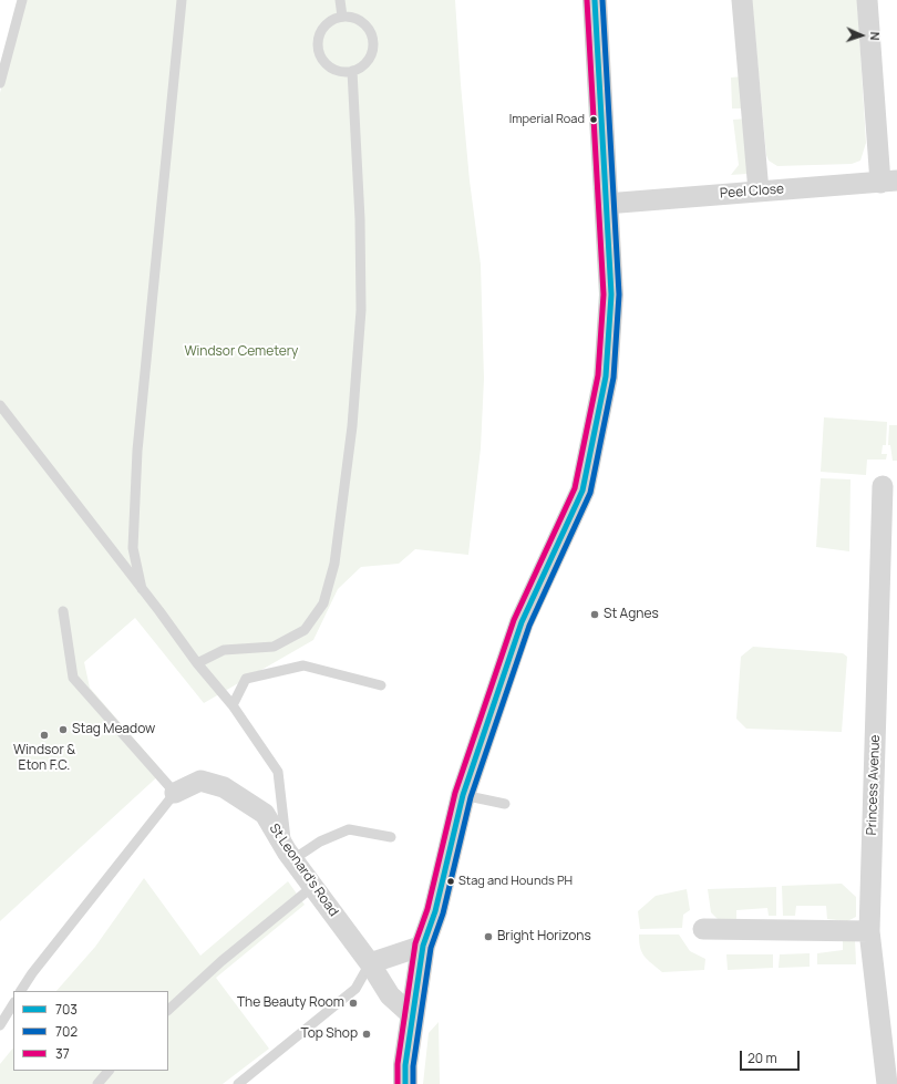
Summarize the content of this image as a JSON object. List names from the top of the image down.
{
  "streets": {
    "street": ["Peel Close", "Princess Avenue", "St Leonard's Road"]
  },
  "parks": ["Windsor Cemetery"],
  "places": [
    "Imperial Road",
    "St Agnes",
    "Stag Meadow",
    "Windsor & Eton F.C.",
    "Stag and Hounds PH",
    "Bright Horizons",
    "The Beauty Room",
    "Top Shop"
  ],
  "lines": ["transit line 703", "transit line 702", "transit line 37"],
  "legend": ["703", "702", "37"],
  "scale_bar": "20 m",
  "north": "right"
}
